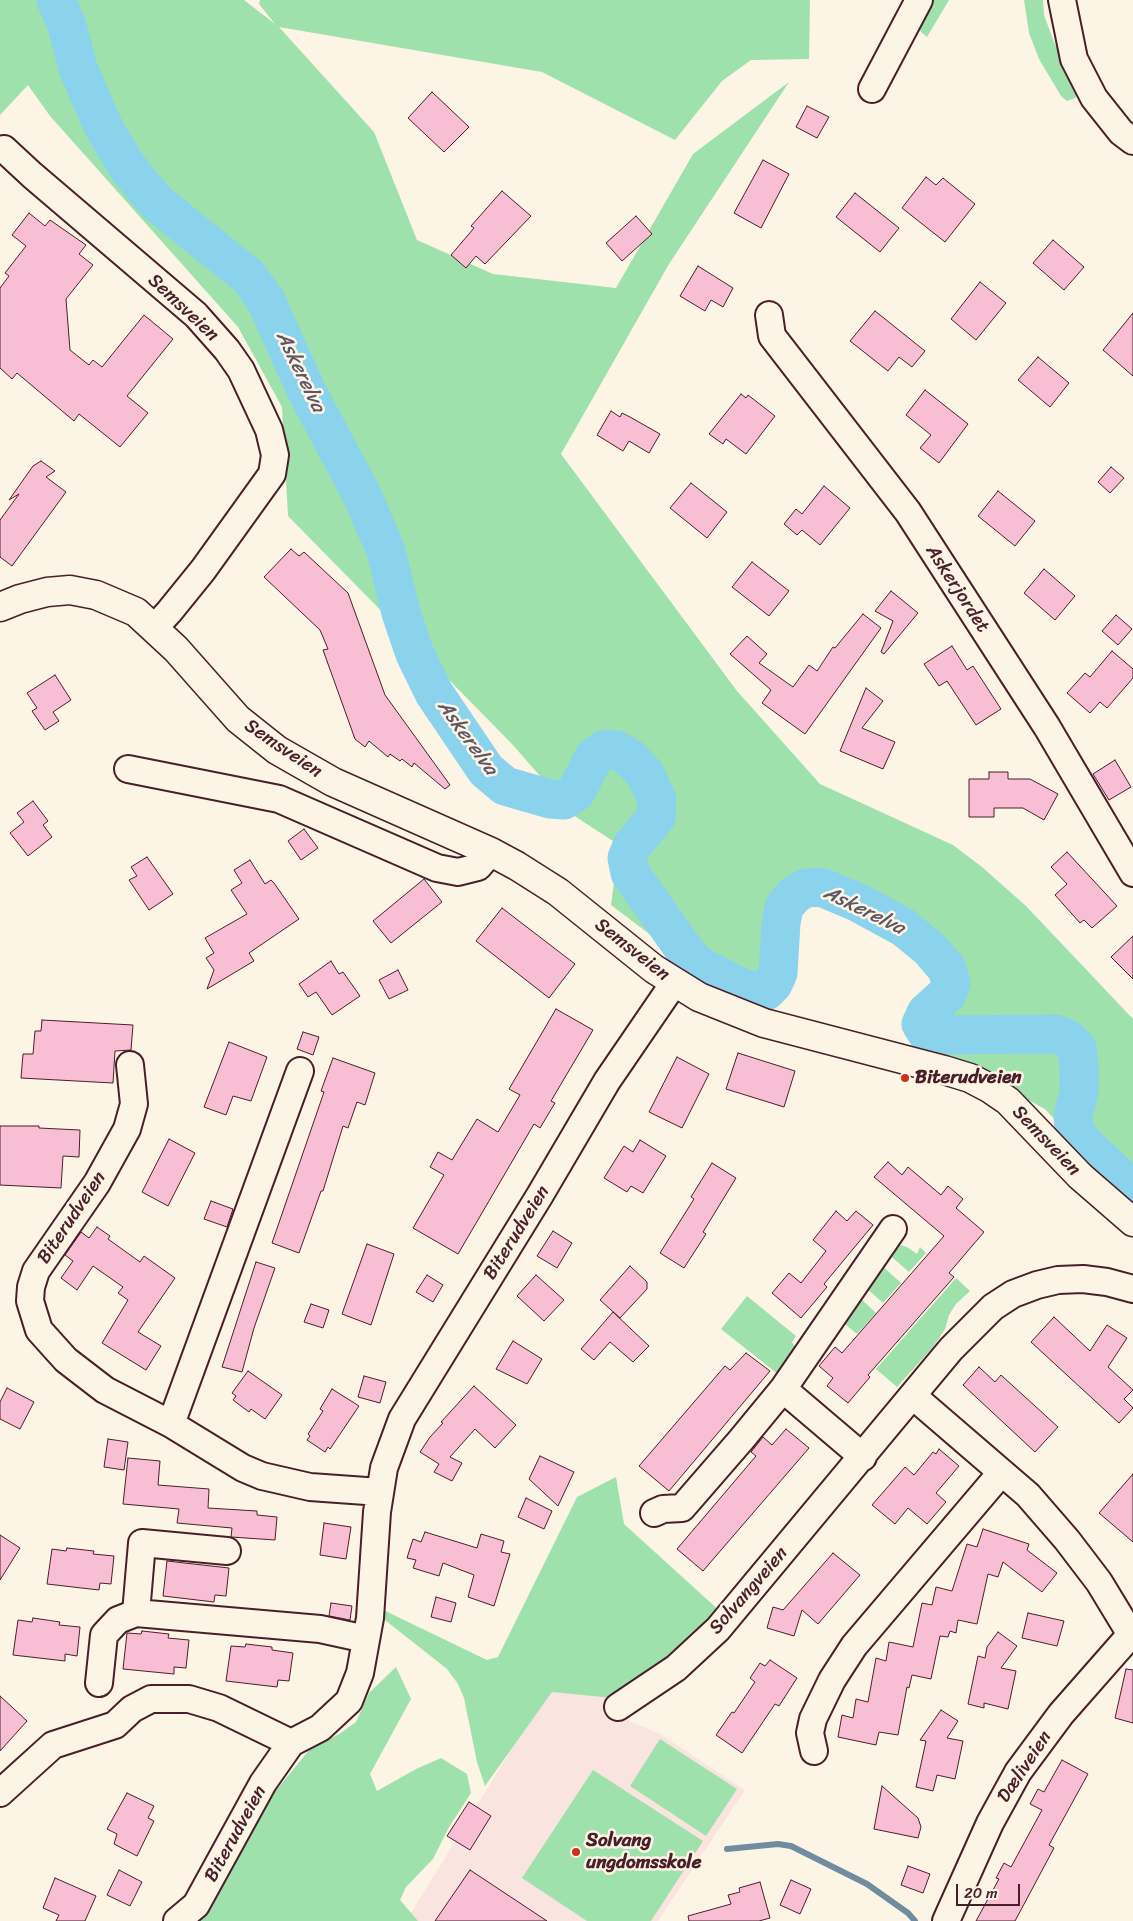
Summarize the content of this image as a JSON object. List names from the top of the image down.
{
  "streets": {
    "main road": ["Semsveien"],
    "street": [
      "Askerjordet",
      "Biterudveien",
      "Solvangveien",
      "Dæliveien"
    ]
  },
  "crossings": [
    ["Semsveien", "Biterudveien"]
  ],
  "water": ["Askerelva"],
  "places": ["Biterudveien", "Solvang ungdomsskole"],
  "scale_bar": "20 m"
}
